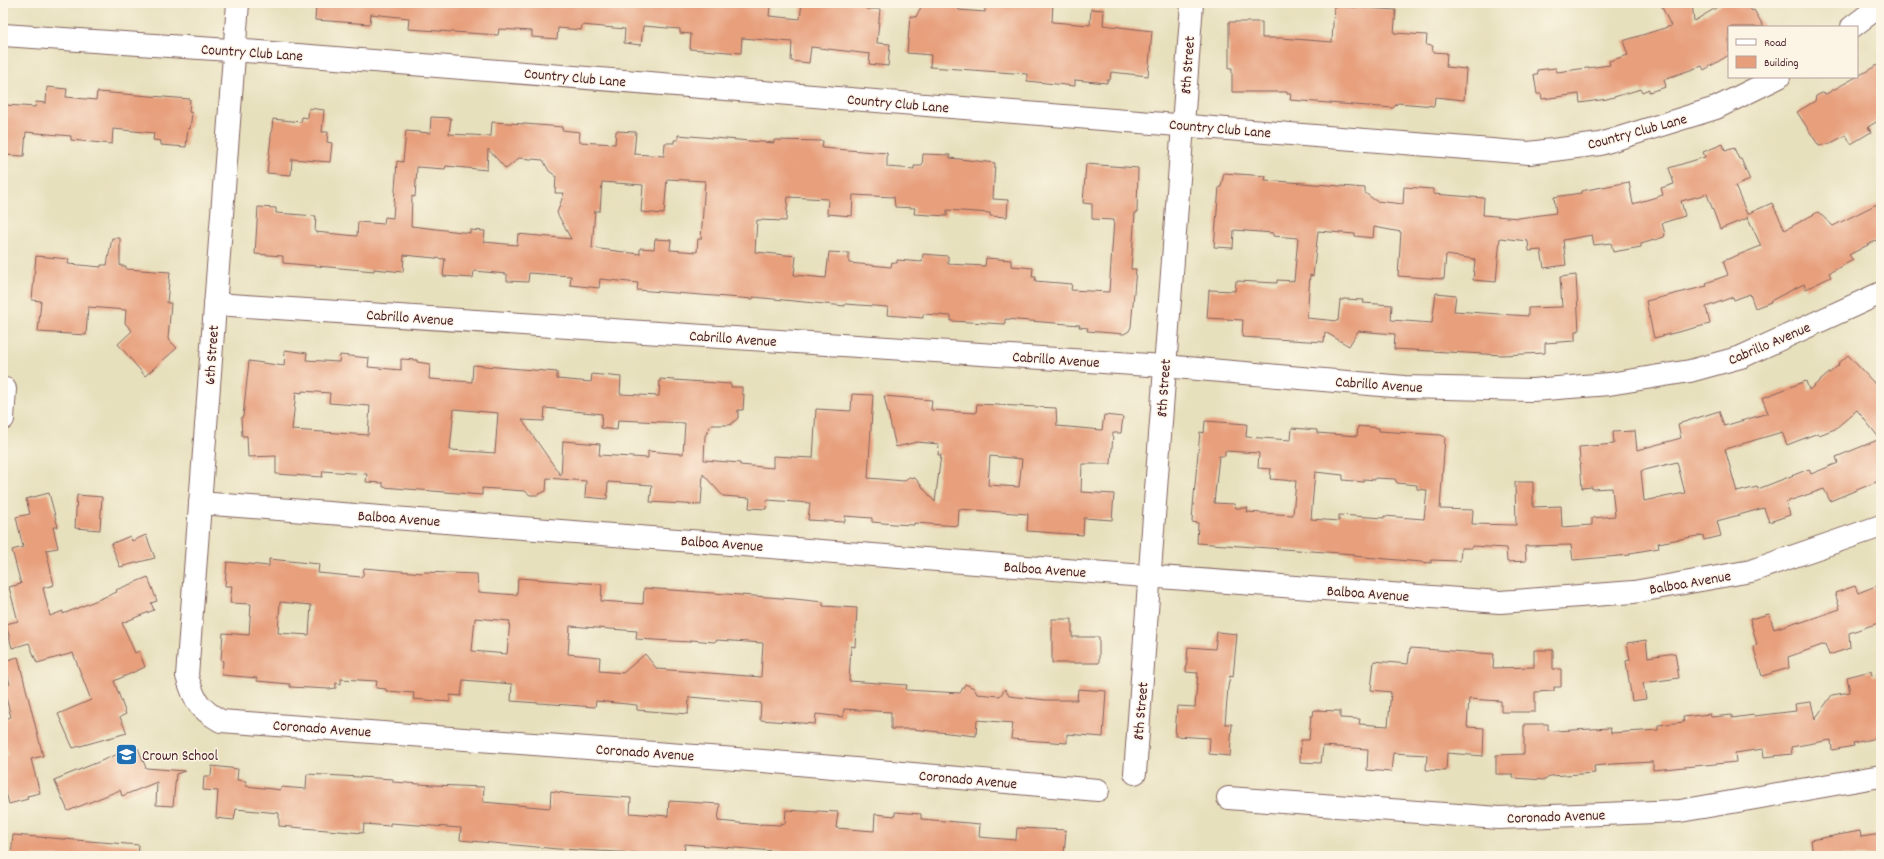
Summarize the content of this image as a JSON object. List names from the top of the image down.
{
  "streets": {
    "street": [
      "Country Club Lane",
      "8th Street",
      "Cabrillo Avenue",
      "6th Street",
      "Balboa Avenue",
      "Coronado Avenue"
    ]
  },
  "crossings": [
    ["Country Club Lane", "8th Street"],
    ["Country Club Lane", "6th Street"],
    ["8th Street", "Cabrillo Avenue"],
    ["8th Street", "Balboa Avenue"],
    ["Cabrillo Avenue", "6th Street"],
    ["6th Street", "Balboa Avenue"],
    ["6th Street", "Coronado Avenue"]
  ],
  "places": {
    "school or university": ["Crown School"]
  },
  "legend": ["Road", "Building"]
}
